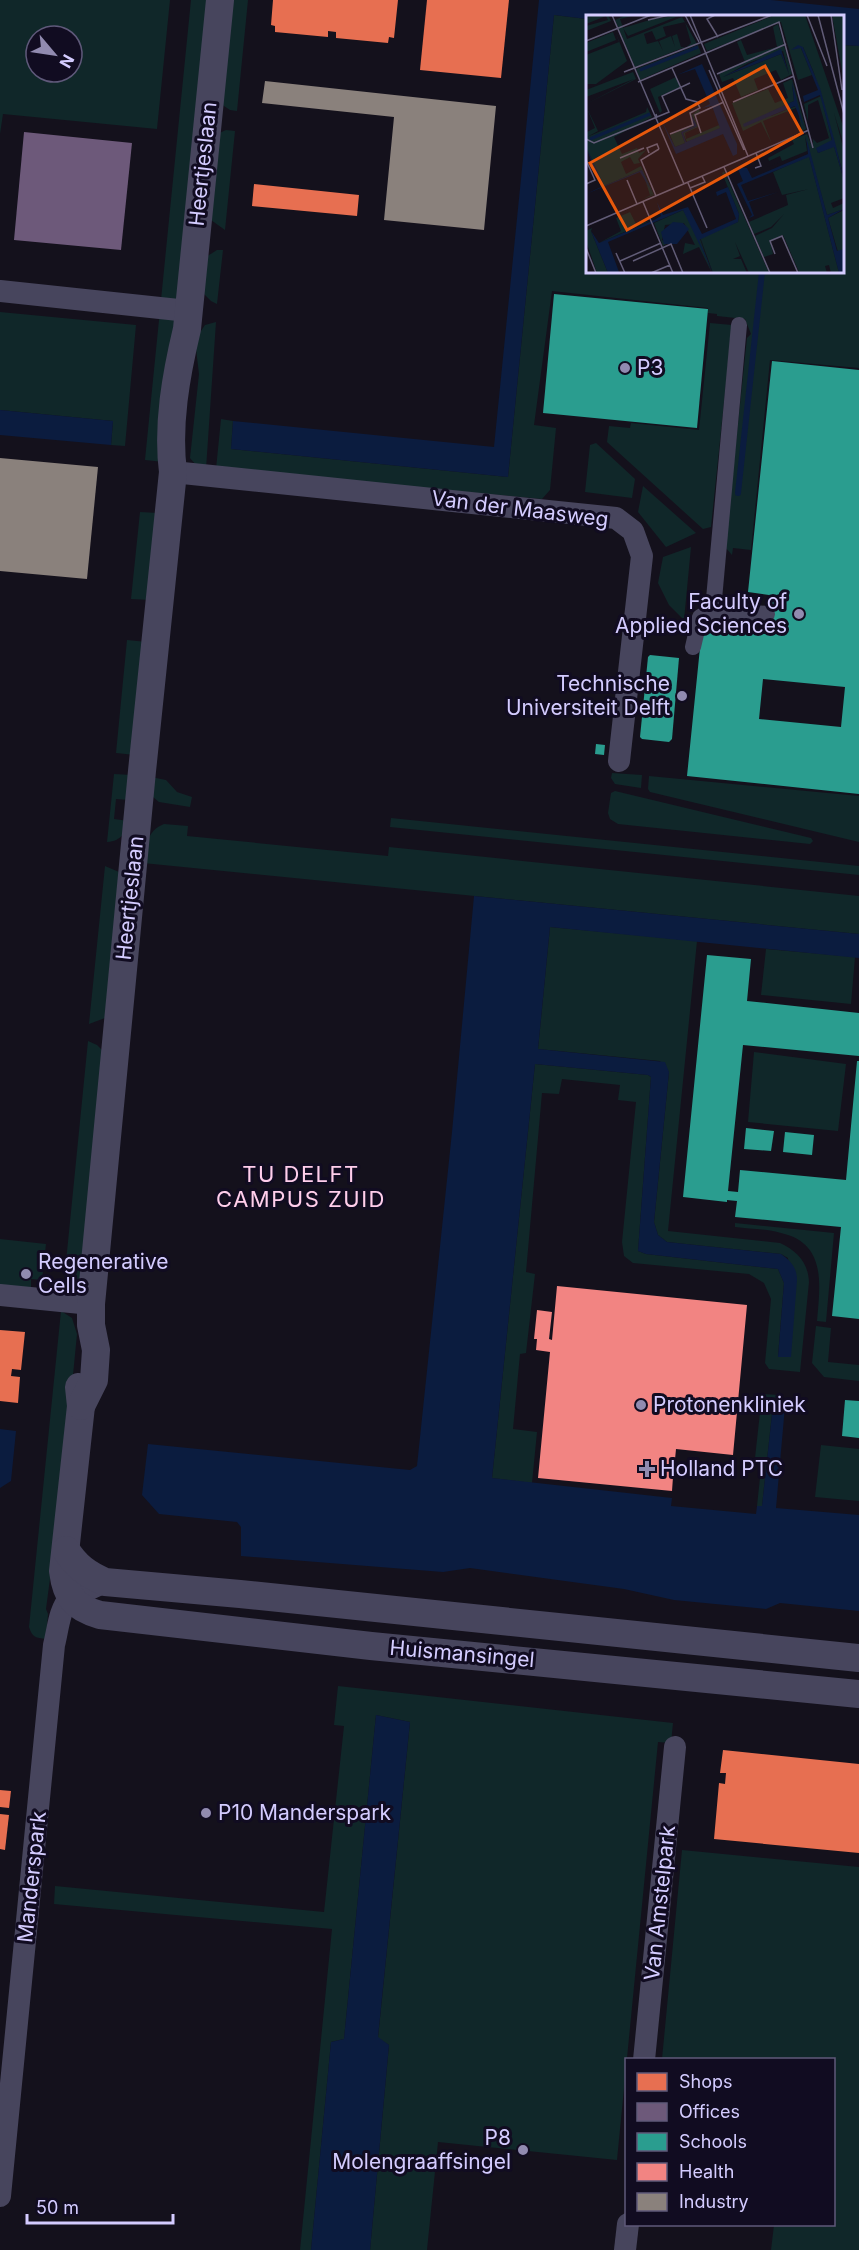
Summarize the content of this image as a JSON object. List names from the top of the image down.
{
  "streets": {
    "street": [
      "Heertjeslaan",
      "Van der Maasweg",
      "Huismansingel",
      "Manderspark",
      "Van Amstelpark"
    ]
  },
  "crossings": [
    ["Heertjeslaan", "Van der Maasweg"],
    ["Heertjeslaan", "Huismansingel"],
    ["Heertjeslaan", "Manderspark"],
    ["Huismansingel", "Manderspark"]
  ],
  "districts": ["TU DELFT CAMPUS ZUID"],
  "places": {
    "other": [
      "P3",
      "Faculty of Applied Sciences",
      "Technische Universiteit Delft",
      "Regenerative Cells",
      "Protonenkliniek",
      "P10 Manderspark",
      "P8 Molengraaffsingel"
    ],
    "health": ["Holland PTC"]
  },
  "legend": [
    "Shops",
    "Offices",
    "Schools",
    "Health",
    "Industry"
  ],
  "scale_bar": "50 m",
  "north": "bottom right"
}
